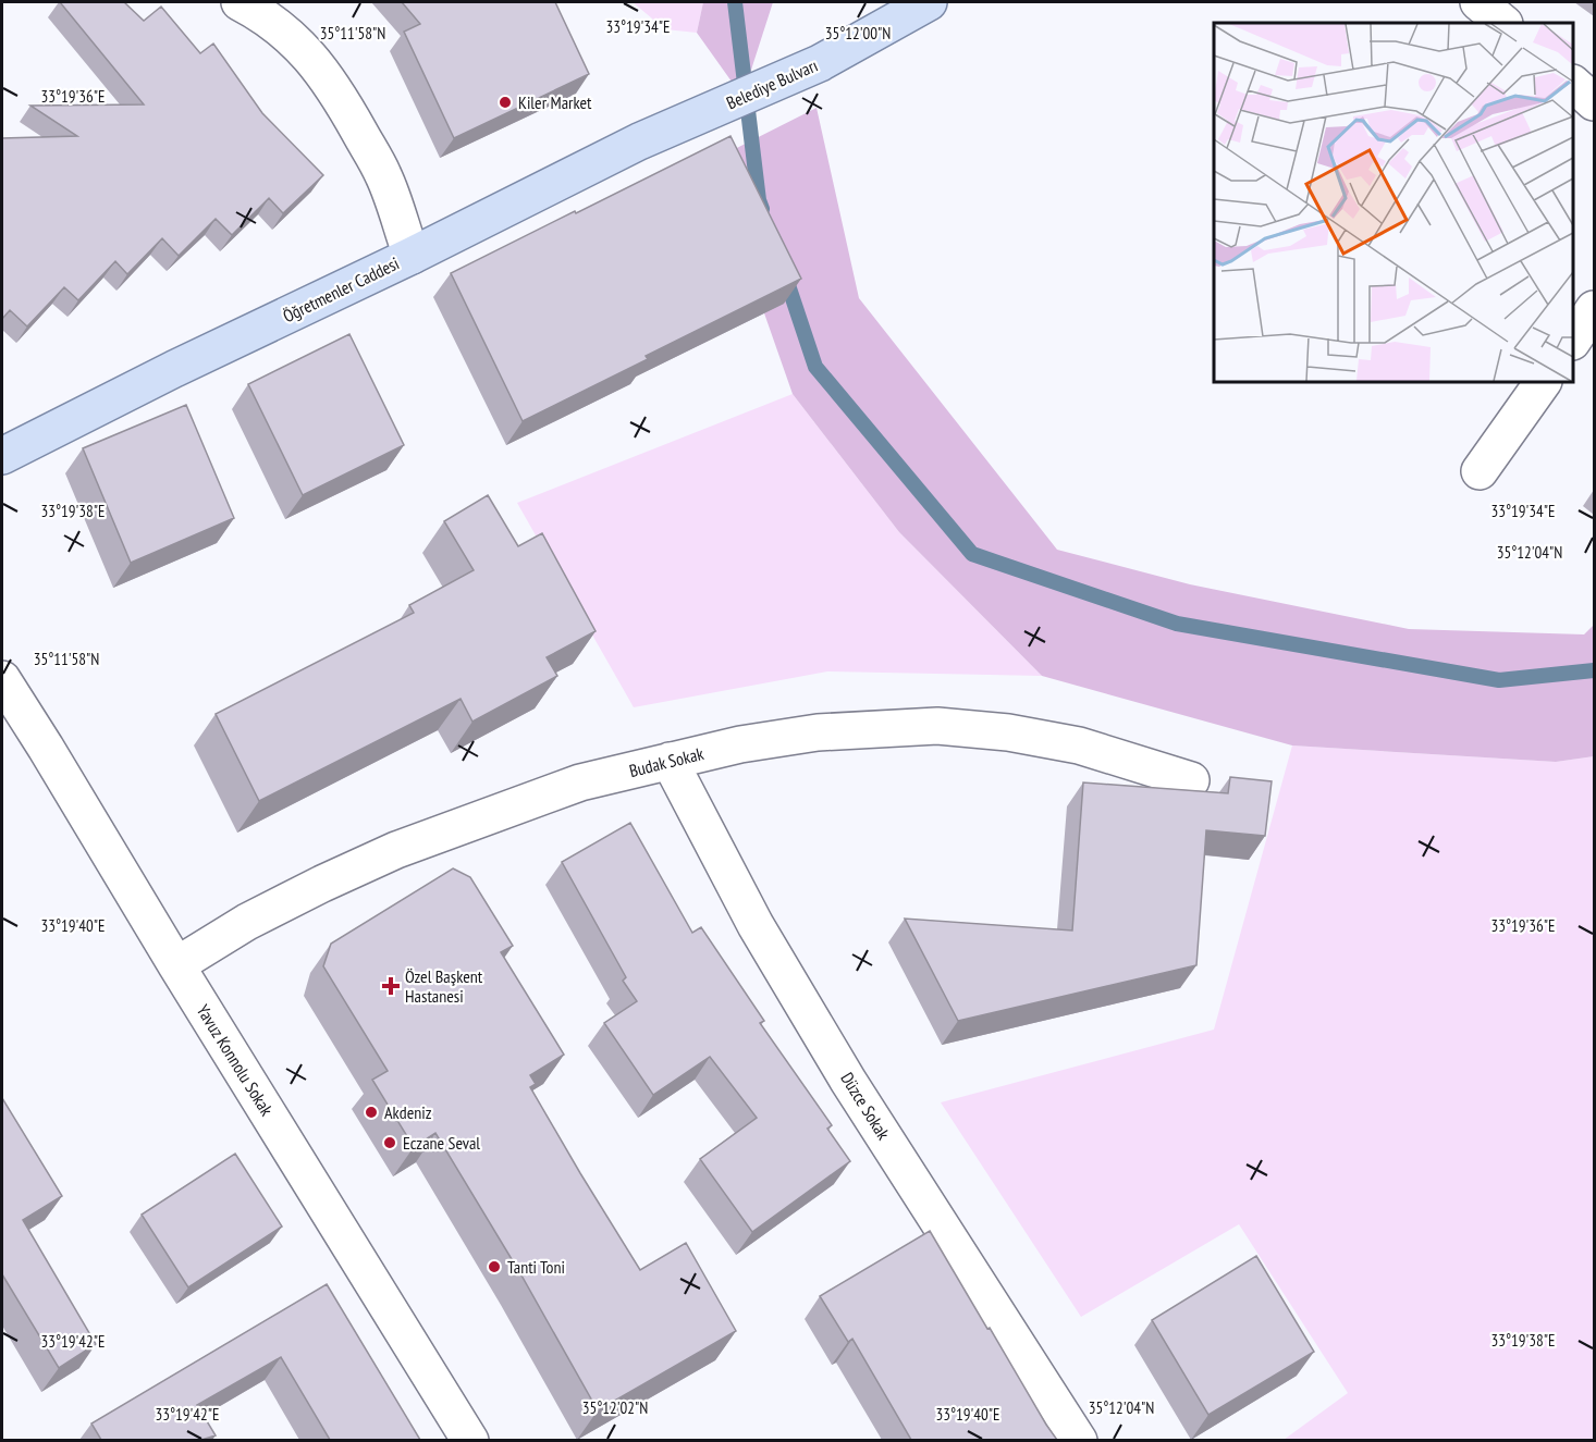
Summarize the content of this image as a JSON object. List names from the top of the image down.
{
  "streets": {
    "main road": ["Belediye Bulvarı", "Öğretmenler Caddesi"],
    "street": ["Budak Sokak", "Yavuz Konnolu Sokak", "Düzce Sokak"]
  },
  "crossings": [
    ["Belediye Bulvarı", "Öğretmenler Caddesi"],
    ["Budak Sokak", "Yavuz Konnolu Sokak"],
    ["Budak Sokak", "Düzce Sokak"]
  ],
  "places": {
    "other": [
      "Kiler Market",
      "Akdeniz",
      "Eczane Seval",
      "Tanti Toni"
    ],
    "health": ["Özel Başkent Hastanesi"]
  },
  "coordinates": [
    "33°19'34\"E",
    "35°11'58\"N",
    "35°12'00\"N",
    "33°19'36\"E",
    "33°19'38\"E",
    "35°12'04\"N",
    "33°19'40\"E",
    "33°19'42\"E",
    "35°12'02\"N"
  ]
}
